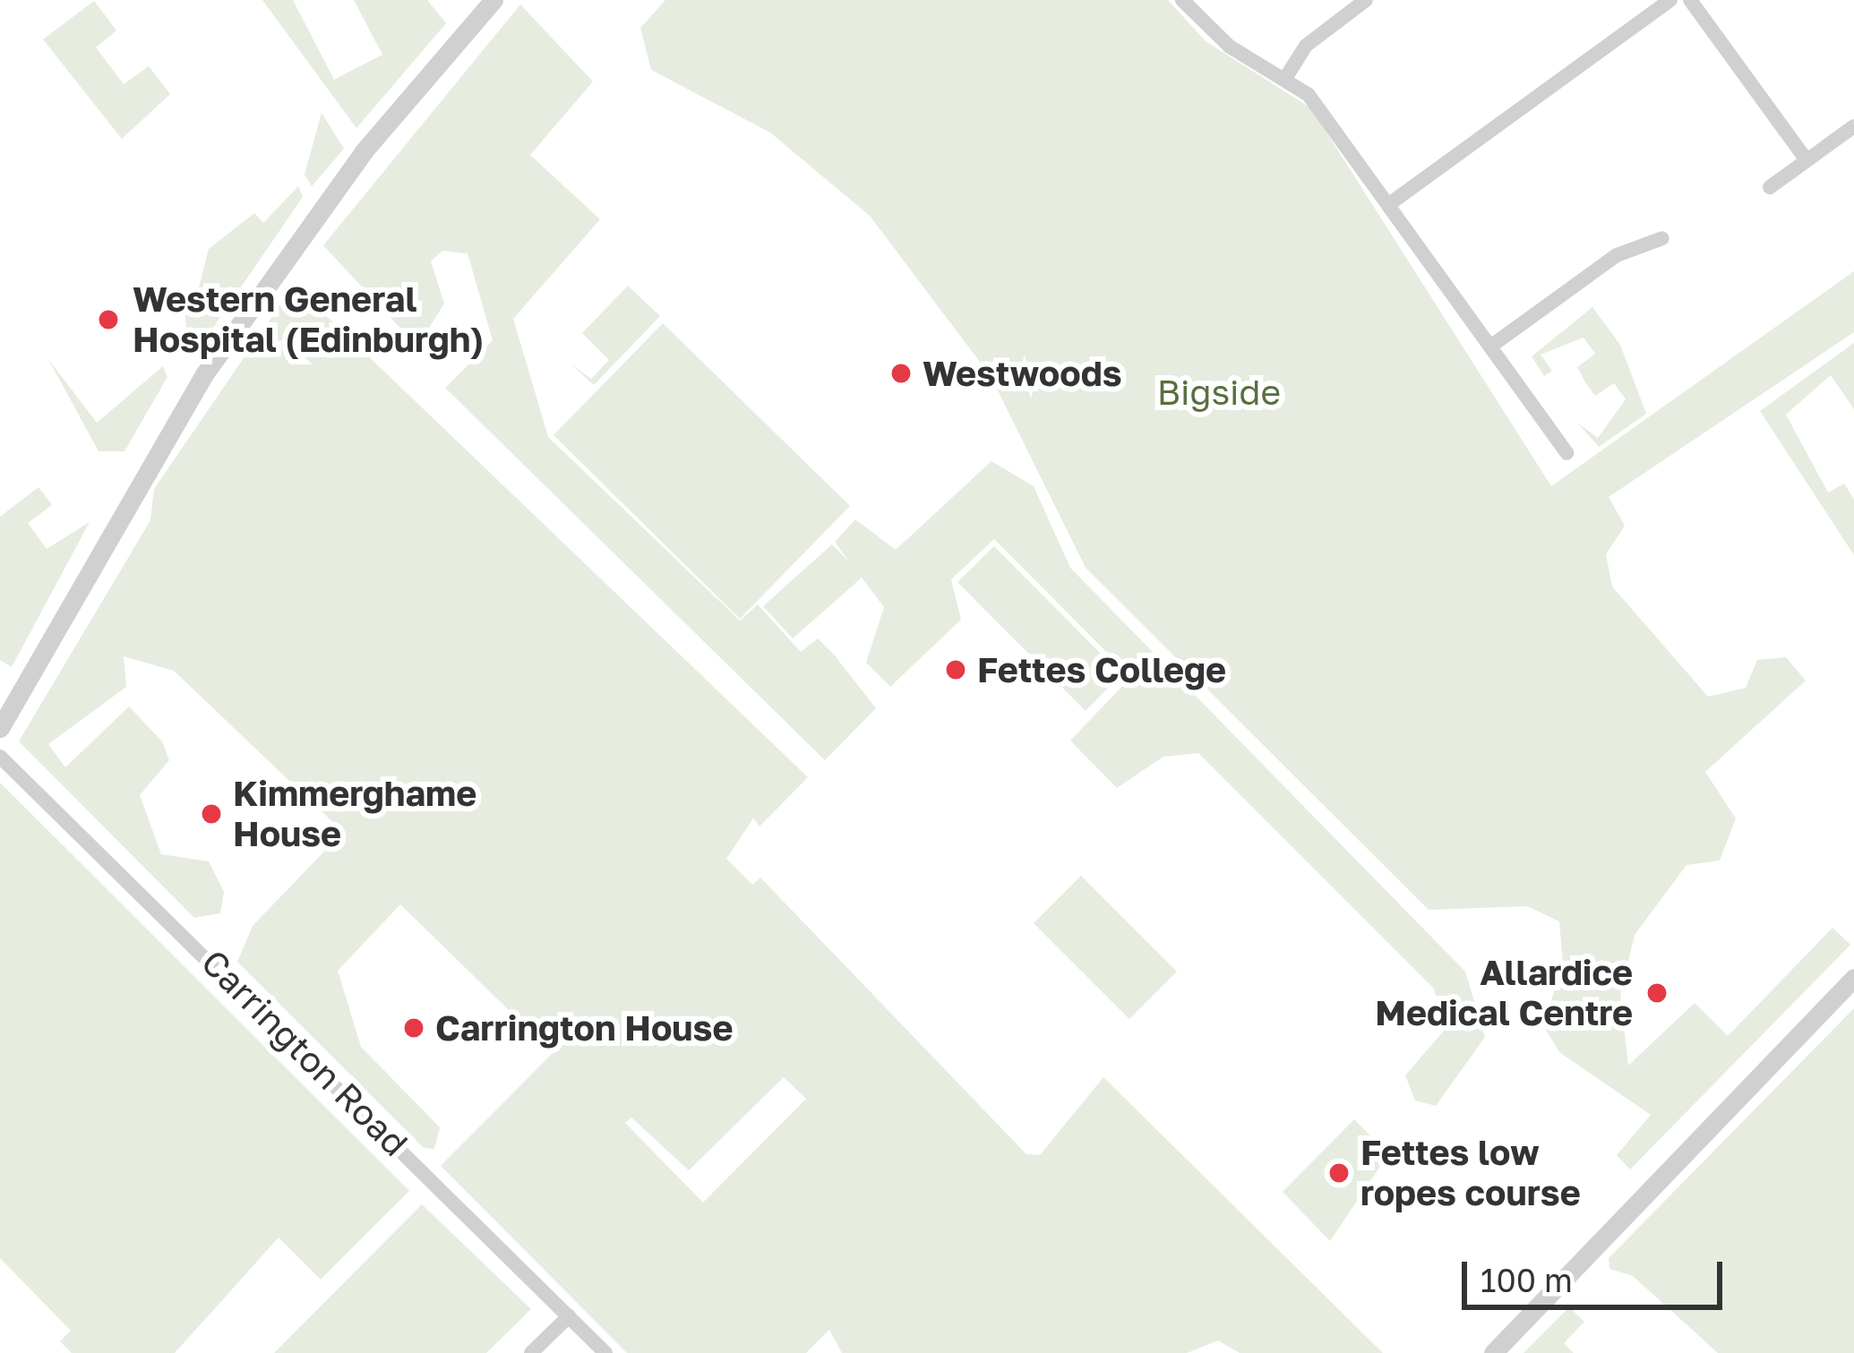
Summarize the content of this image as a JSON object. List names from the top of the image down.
{
  "streets": {
    "street": ["Carrington Road"]
  },
  "parks": ["Bigside"],
  "places": [
    "Western General Hospital (Edinburgh)",
    "Westwoods",
    "Fettes College",
    "Kimmerghame House",
    "Allardice Medical Centre",
    "Carrington House",
    "Fettes low ropes course"
  ],
  "scale_bar": "100 m"
}
